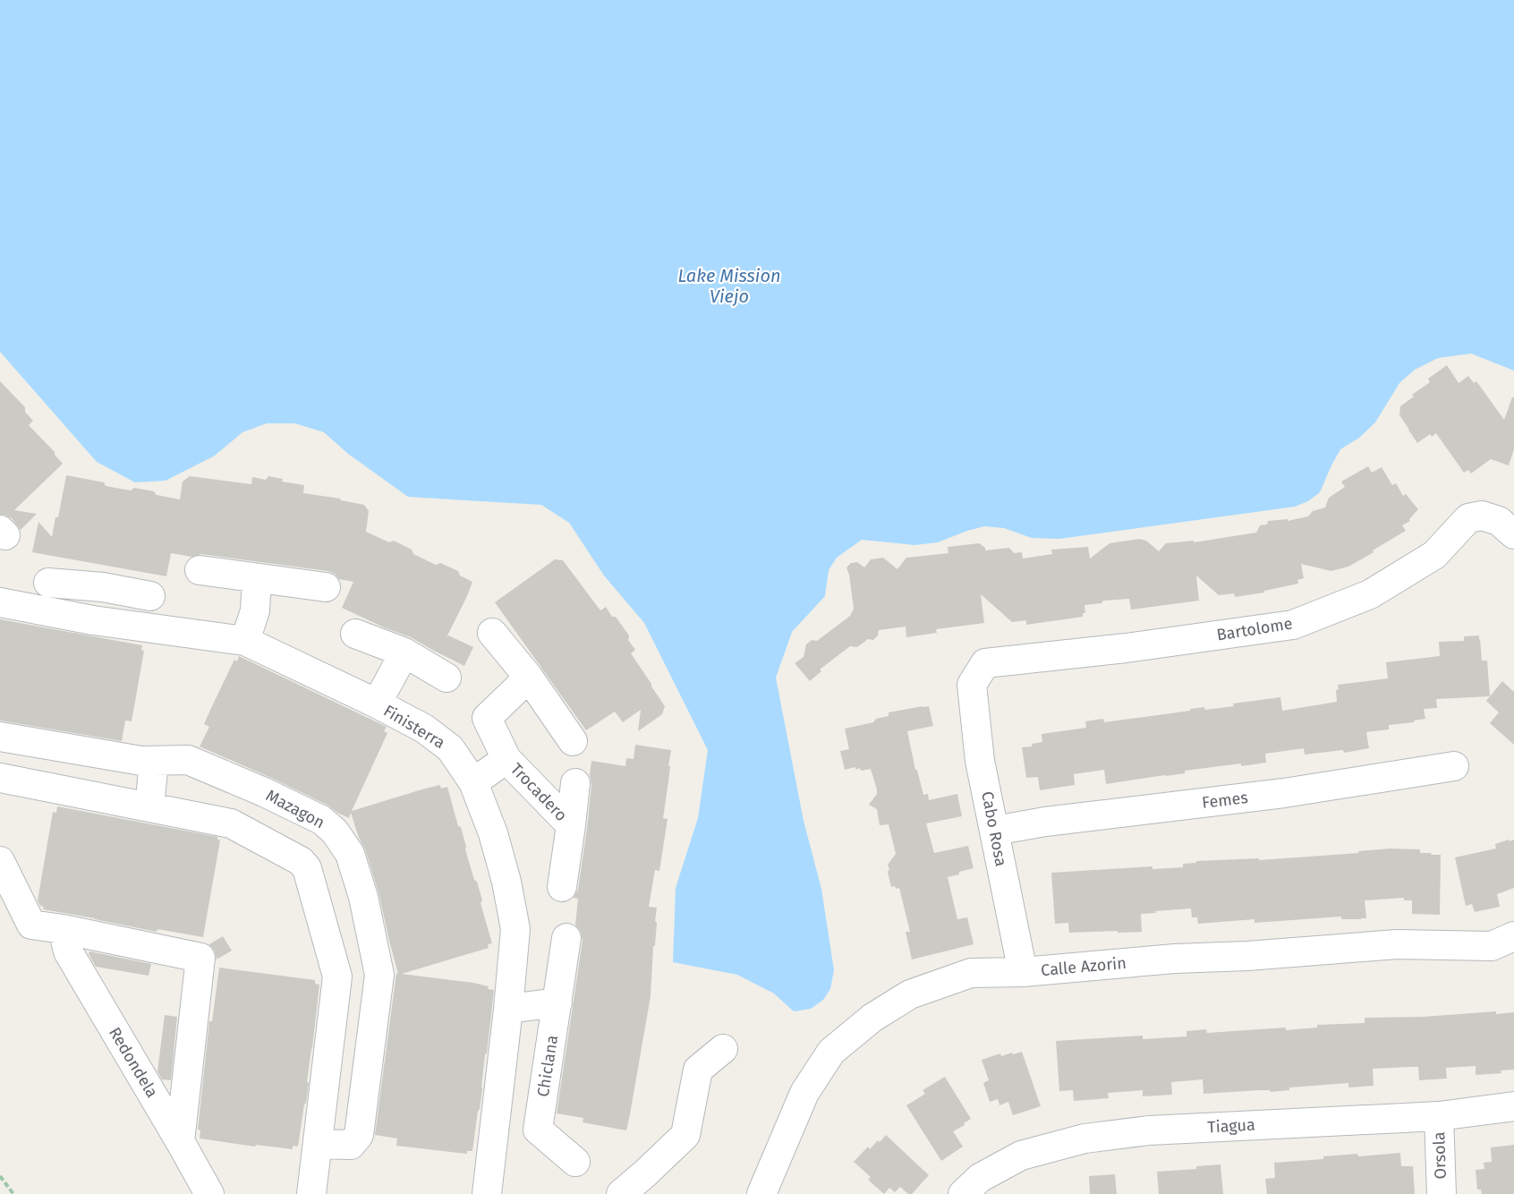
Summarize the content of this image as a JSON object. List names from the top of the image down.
{
  "streets": {
    "street": [
      "Bartolome",
      "Finisterra",
      "Trocadero",
      "Femes",
      "Mazagon",
      "Cabo Rosa",
      "Calle Azorin",
      "Redondela",
      "Chiclana",
      "Tiagua",
      "Orsola"
    ]
  },
  "crossings": [
    ["Bartolome", "Cabo Rosa"],
    ["Finisterra", "Trocadero"],
    ["Femes", "Cabo Rosa"],
    ["Cabo Rosa", "Calle Azorin"],
    ["Tiagua", "Orsola"]
  ],
  "water": ["Lake Mission Viejo"]
}
